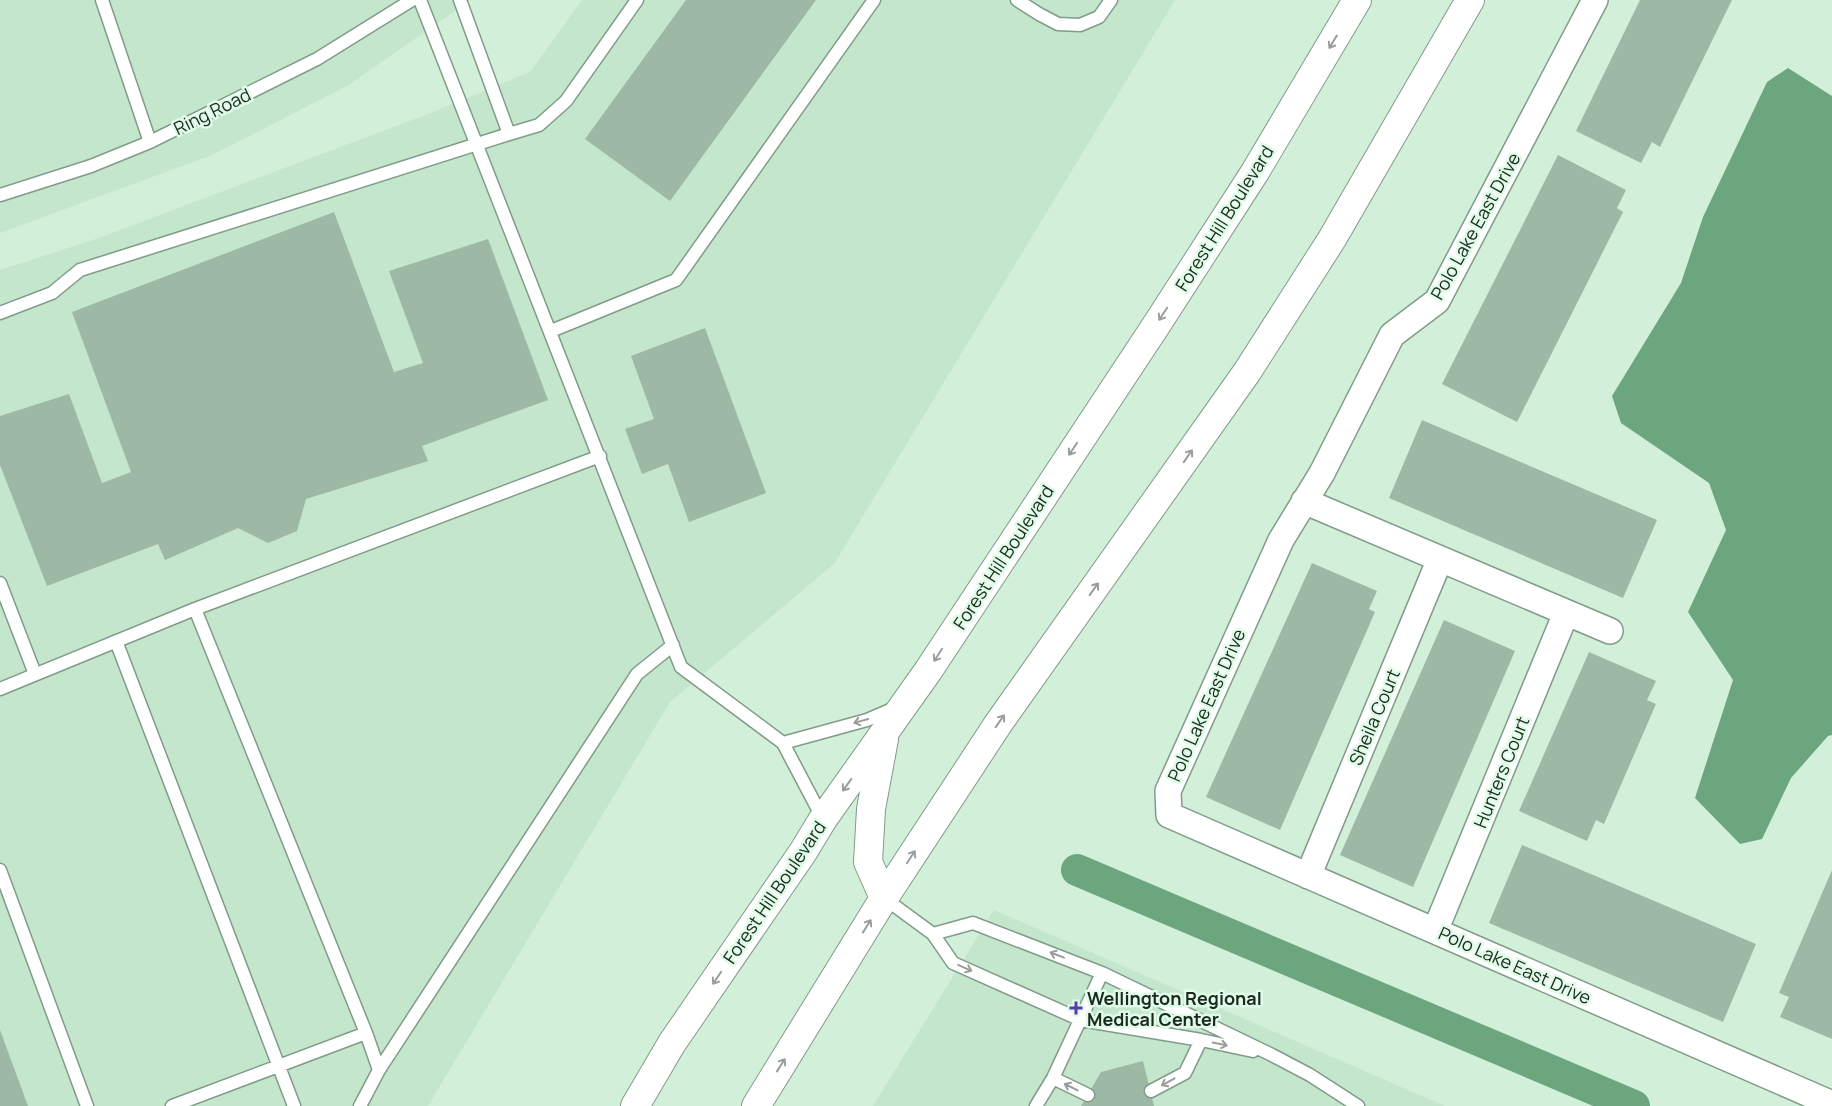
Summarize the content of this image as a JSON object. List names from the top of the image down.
{
  "streets": {
    "main road": ["Forest Hill Boulevard"],
    "street": ["Polo Lake East Drive", "Sheila Court", "Hunters Court"],
    "lane": ["Ring Road"]
  },
  "crossings": [
    ["Polo Lake East Drive", "Sheila Court"],
    ["Polo Lake East Drive", "Hunters Court"]
  ],
  "places": {
    "health": ["Wellington Regional Medical Center"]
  }
}
